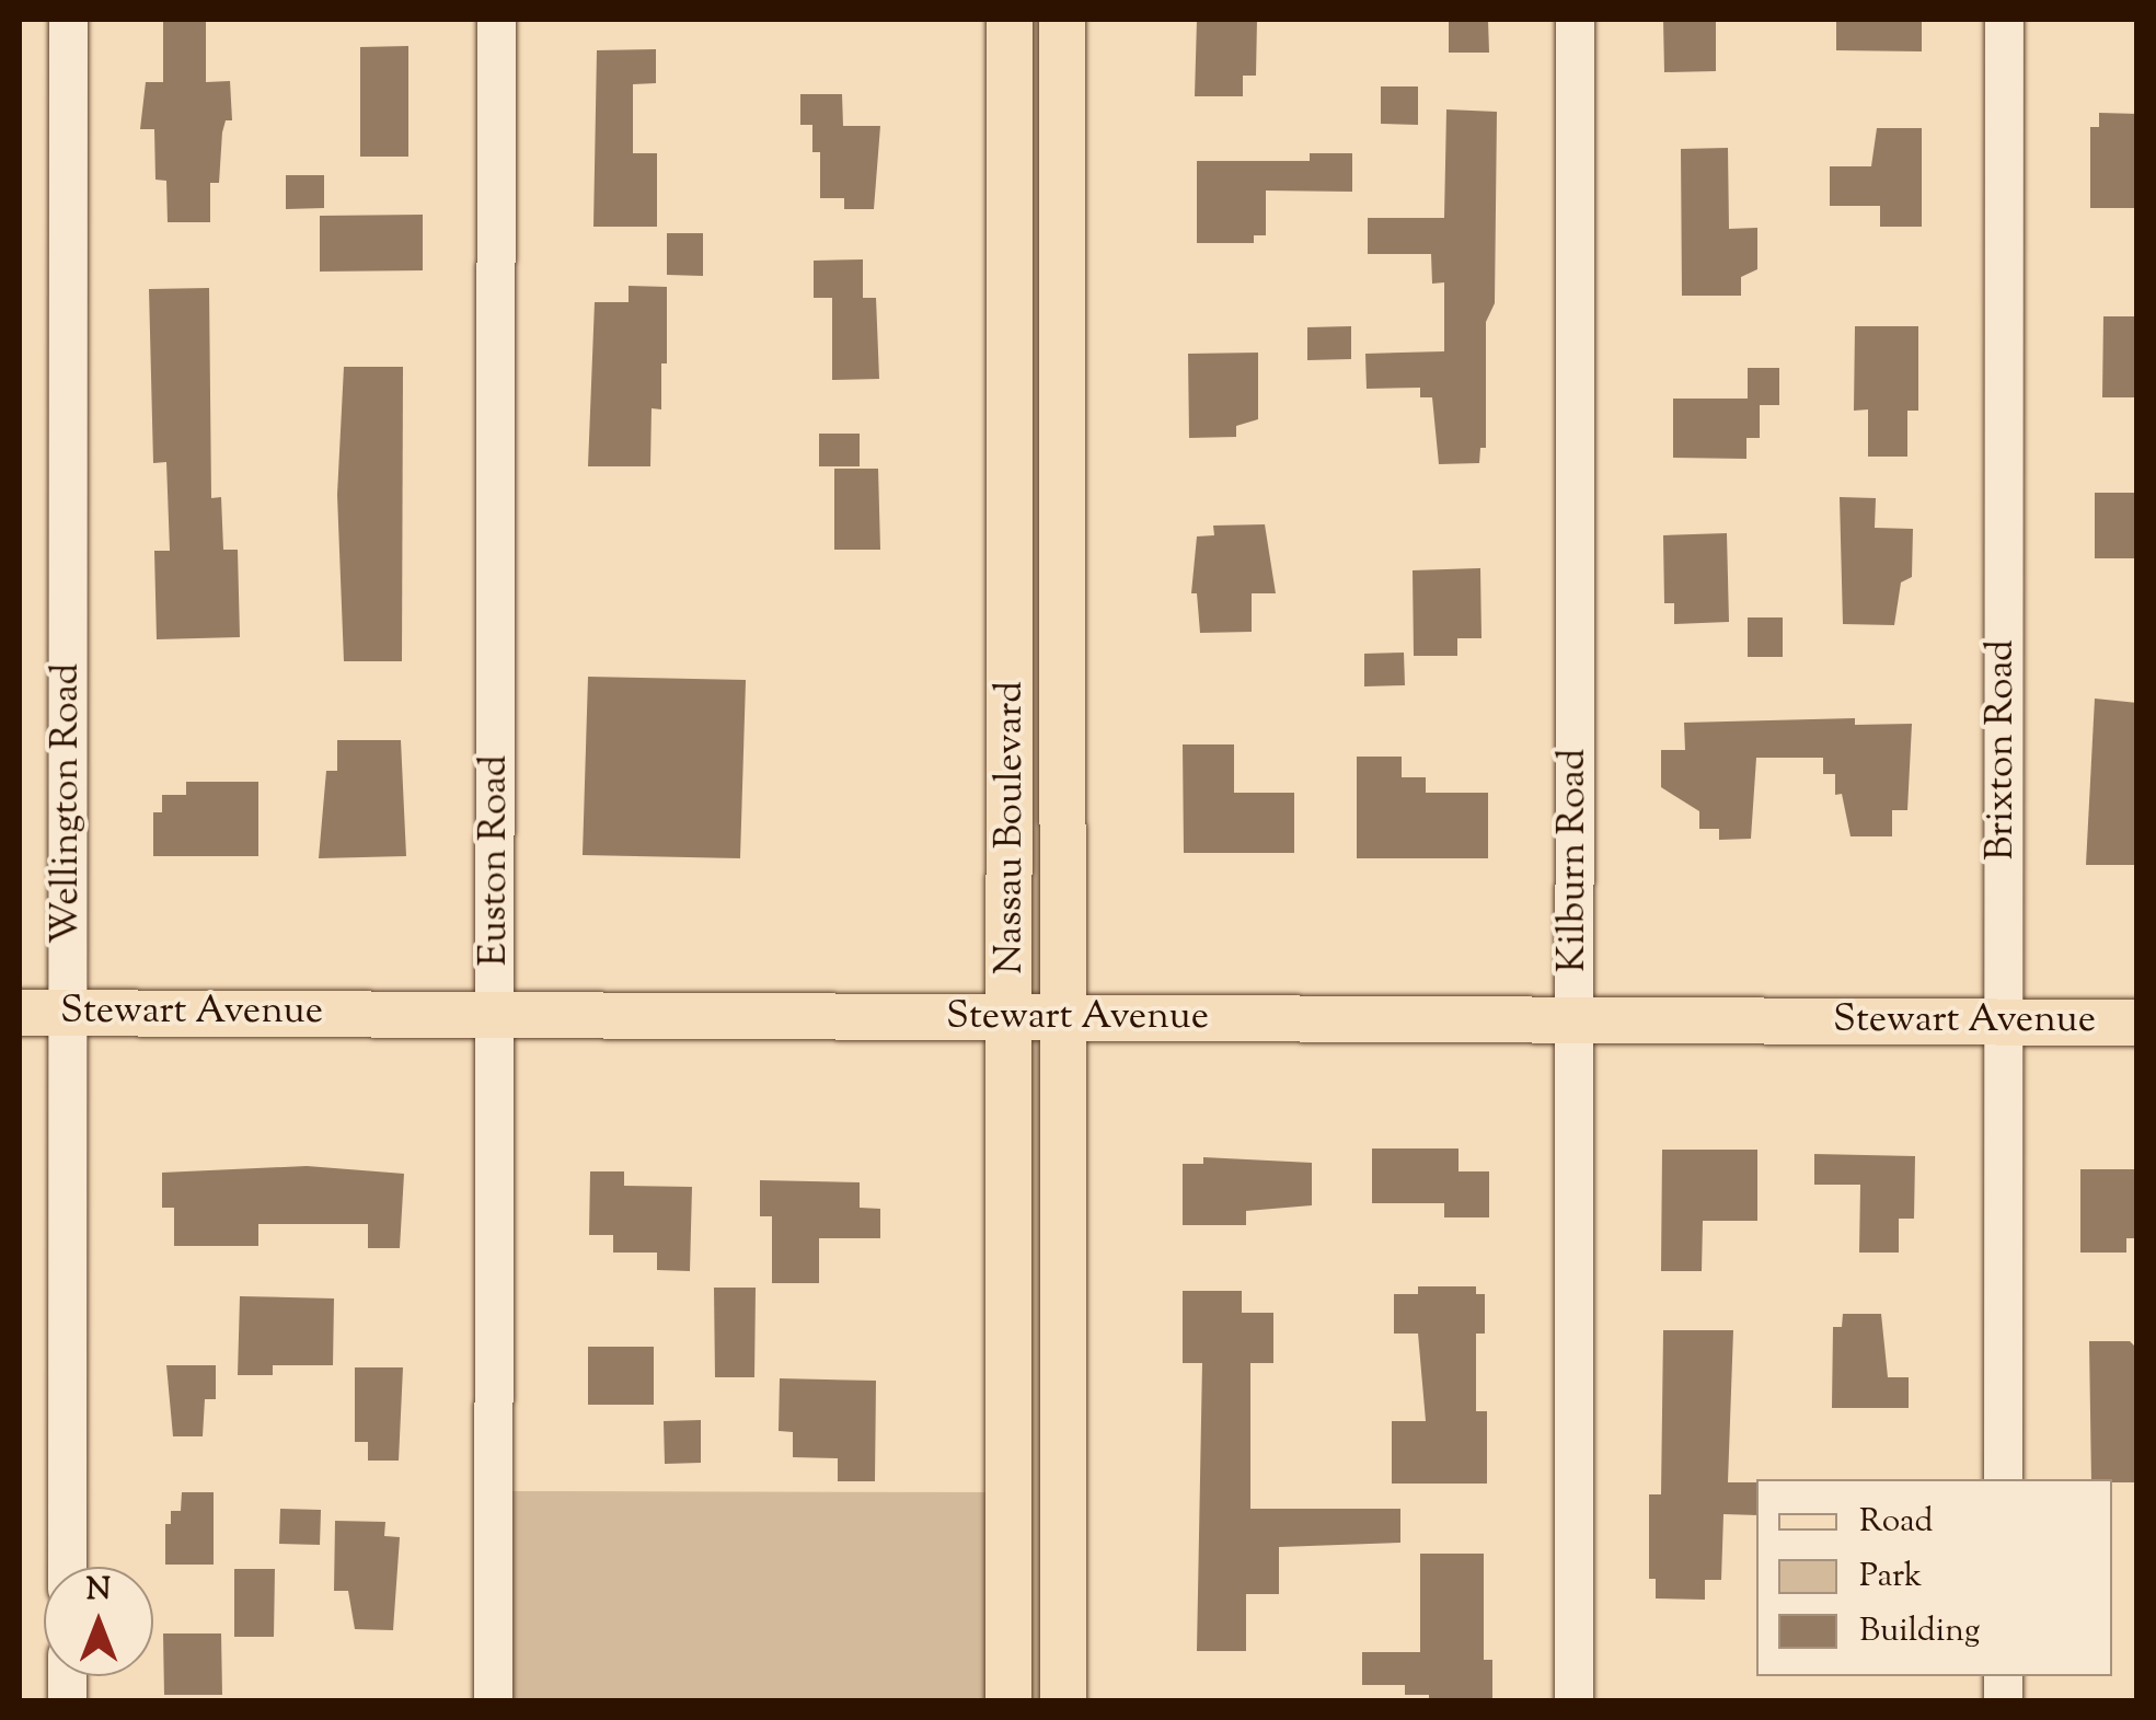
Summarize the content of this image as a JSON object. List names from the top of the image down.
{
  "streets": {
    "main road": ["Nassau Boulevard", "Stewart Avenue"],
    "street": [
      "Brixton Road",
      "Wellington Road",
      "Euston Road",
      "Kilburn Road"
    ]
  },
  "crossings": [
    ["Brixton Road", "Stewart Avenue"],
    ["Wellington Road", "Stewart Avenue"],
    ["Nassau Boulevard", "Stewart Avenue"],
    ["Euston Road", "Stewart Avenue"],
    ["Kilburn Road", "Stewart Avenue"]
  ],
  "legend": ["Road", "Park", "Building"],
  "north": "top"
}
